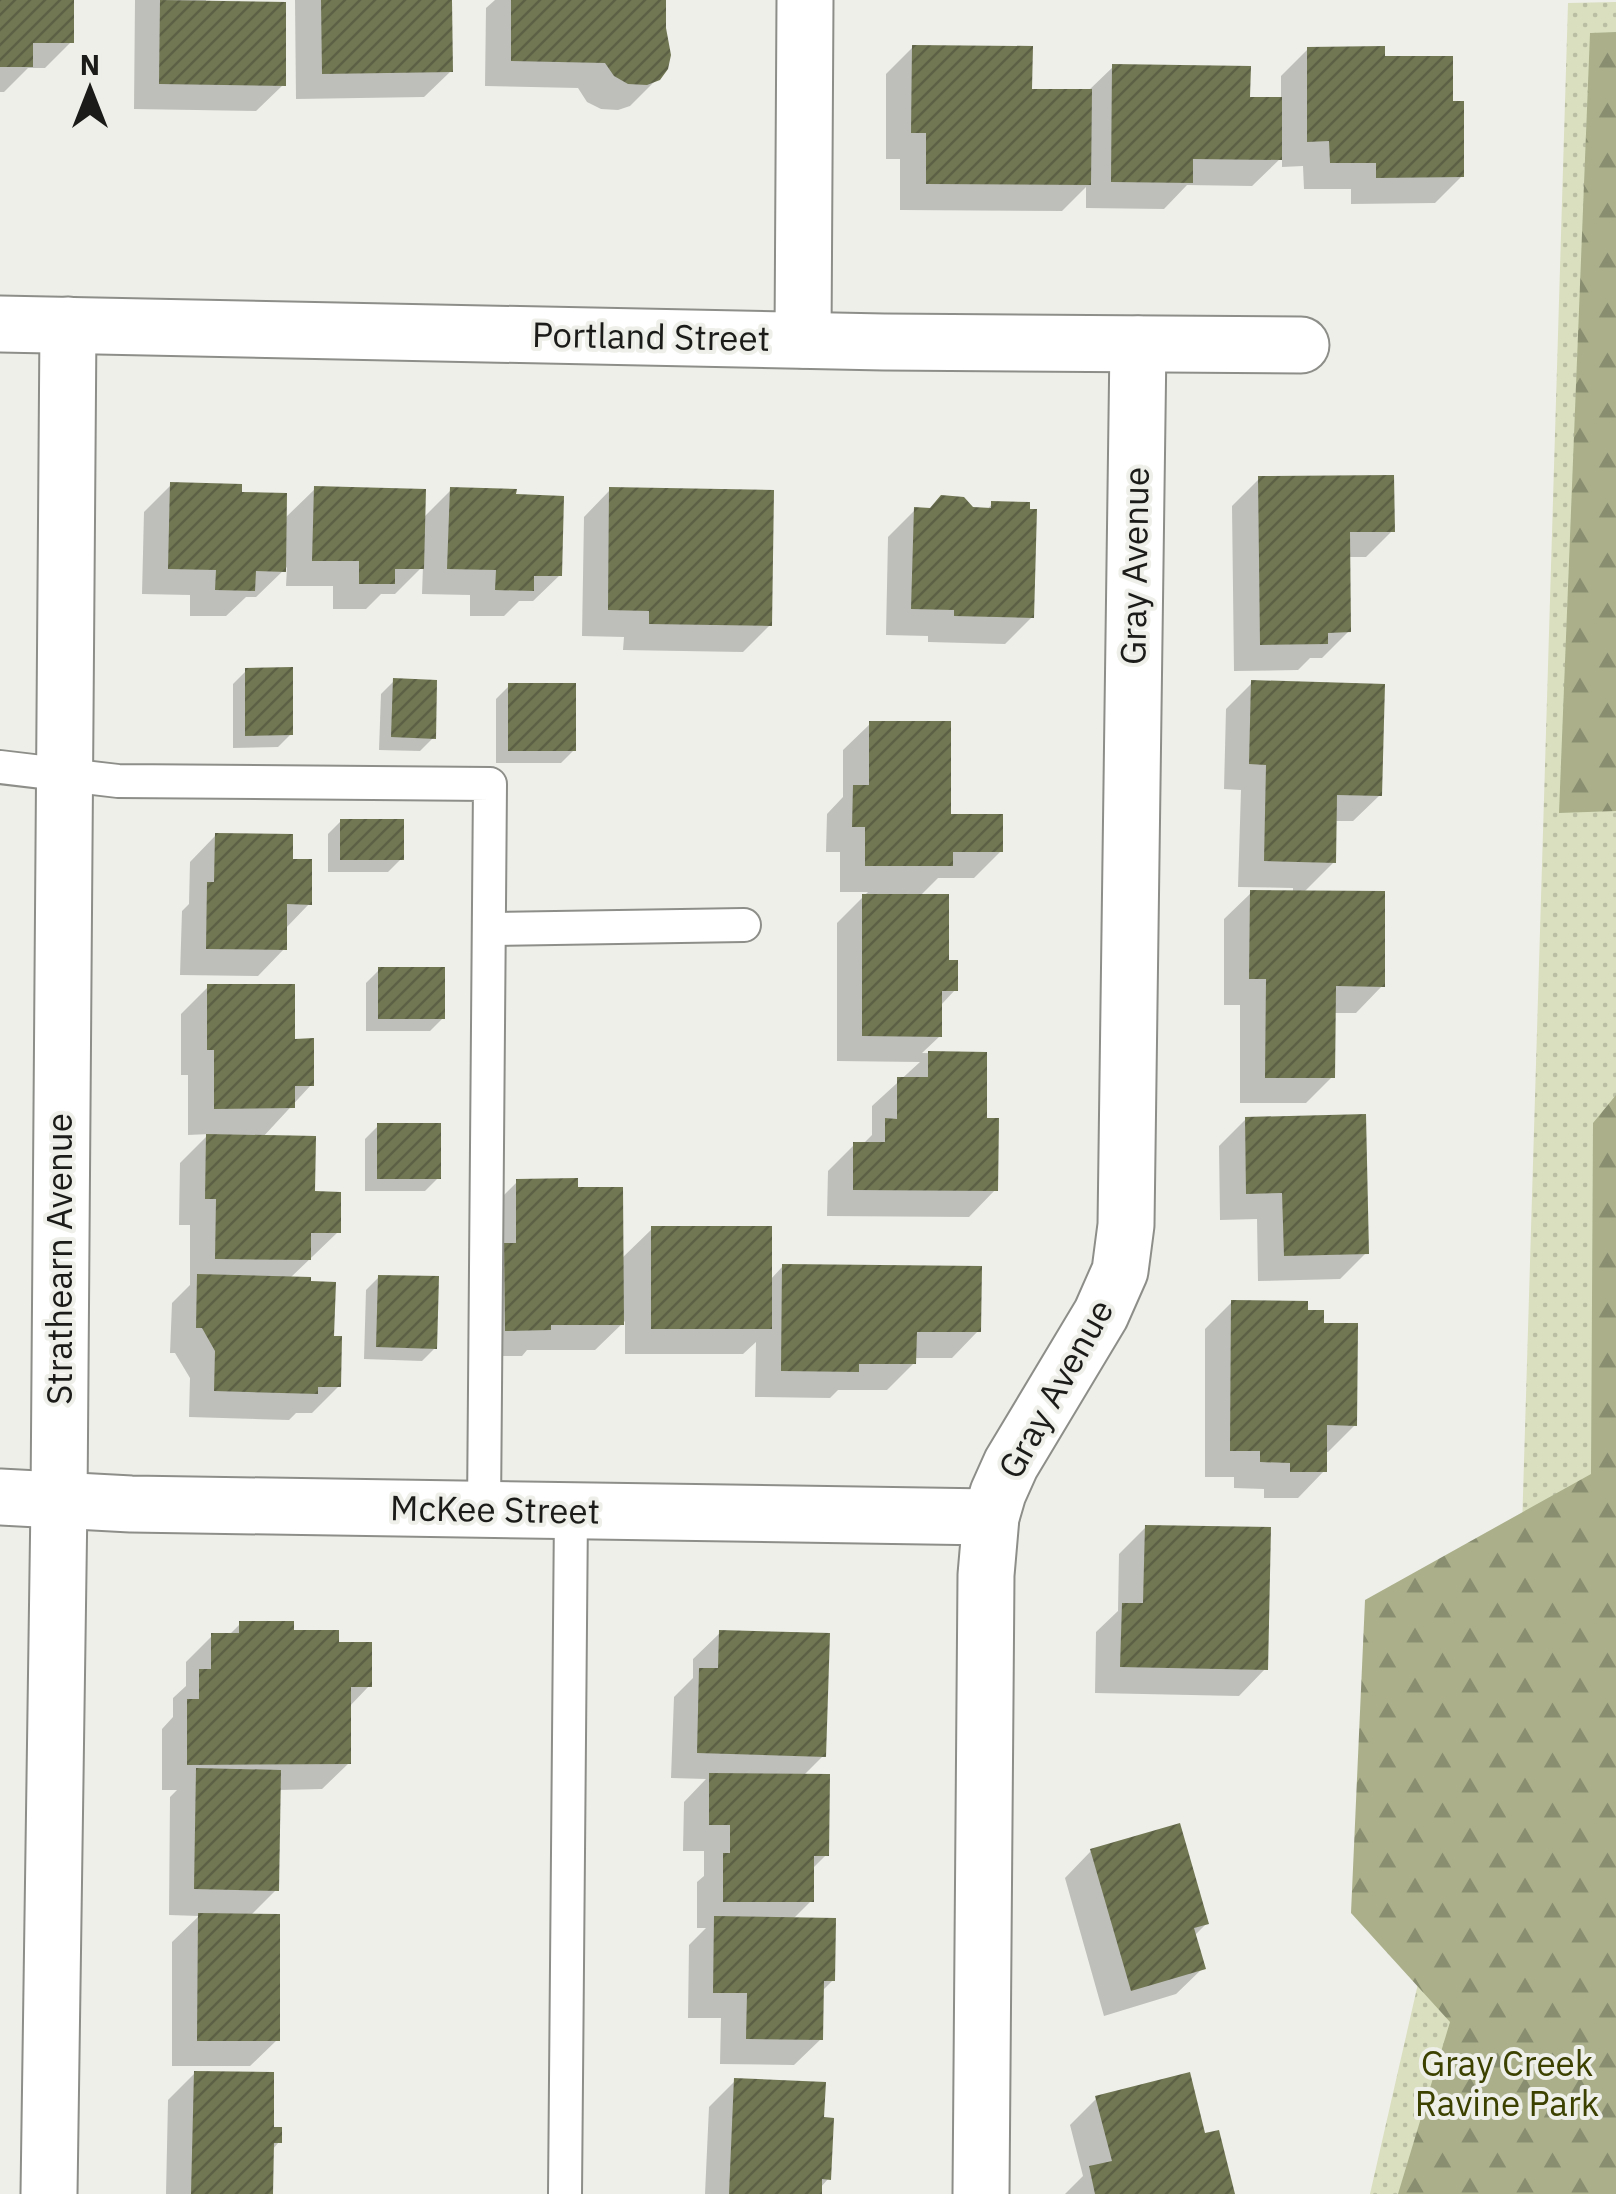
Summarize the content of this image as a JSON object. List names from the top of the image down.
{
  "streets": {
    "street": [
      "Portland Street",
      "Gray Avenue",
      "Strathearn Avenue",
      "McKee Street"
    ]
  },
  "crossings": [
    ["Portland Street", "Gray Avenue"],
    ["Portland Street", "Strathearn Avenue"],
    ["Gray Avenue", "McKee Street"],
    ["Strathearn Avenue", "McKee Street"]
  ],
  "parks": ["Gray Creek Ravine Park"],
  "north": "top"
}
